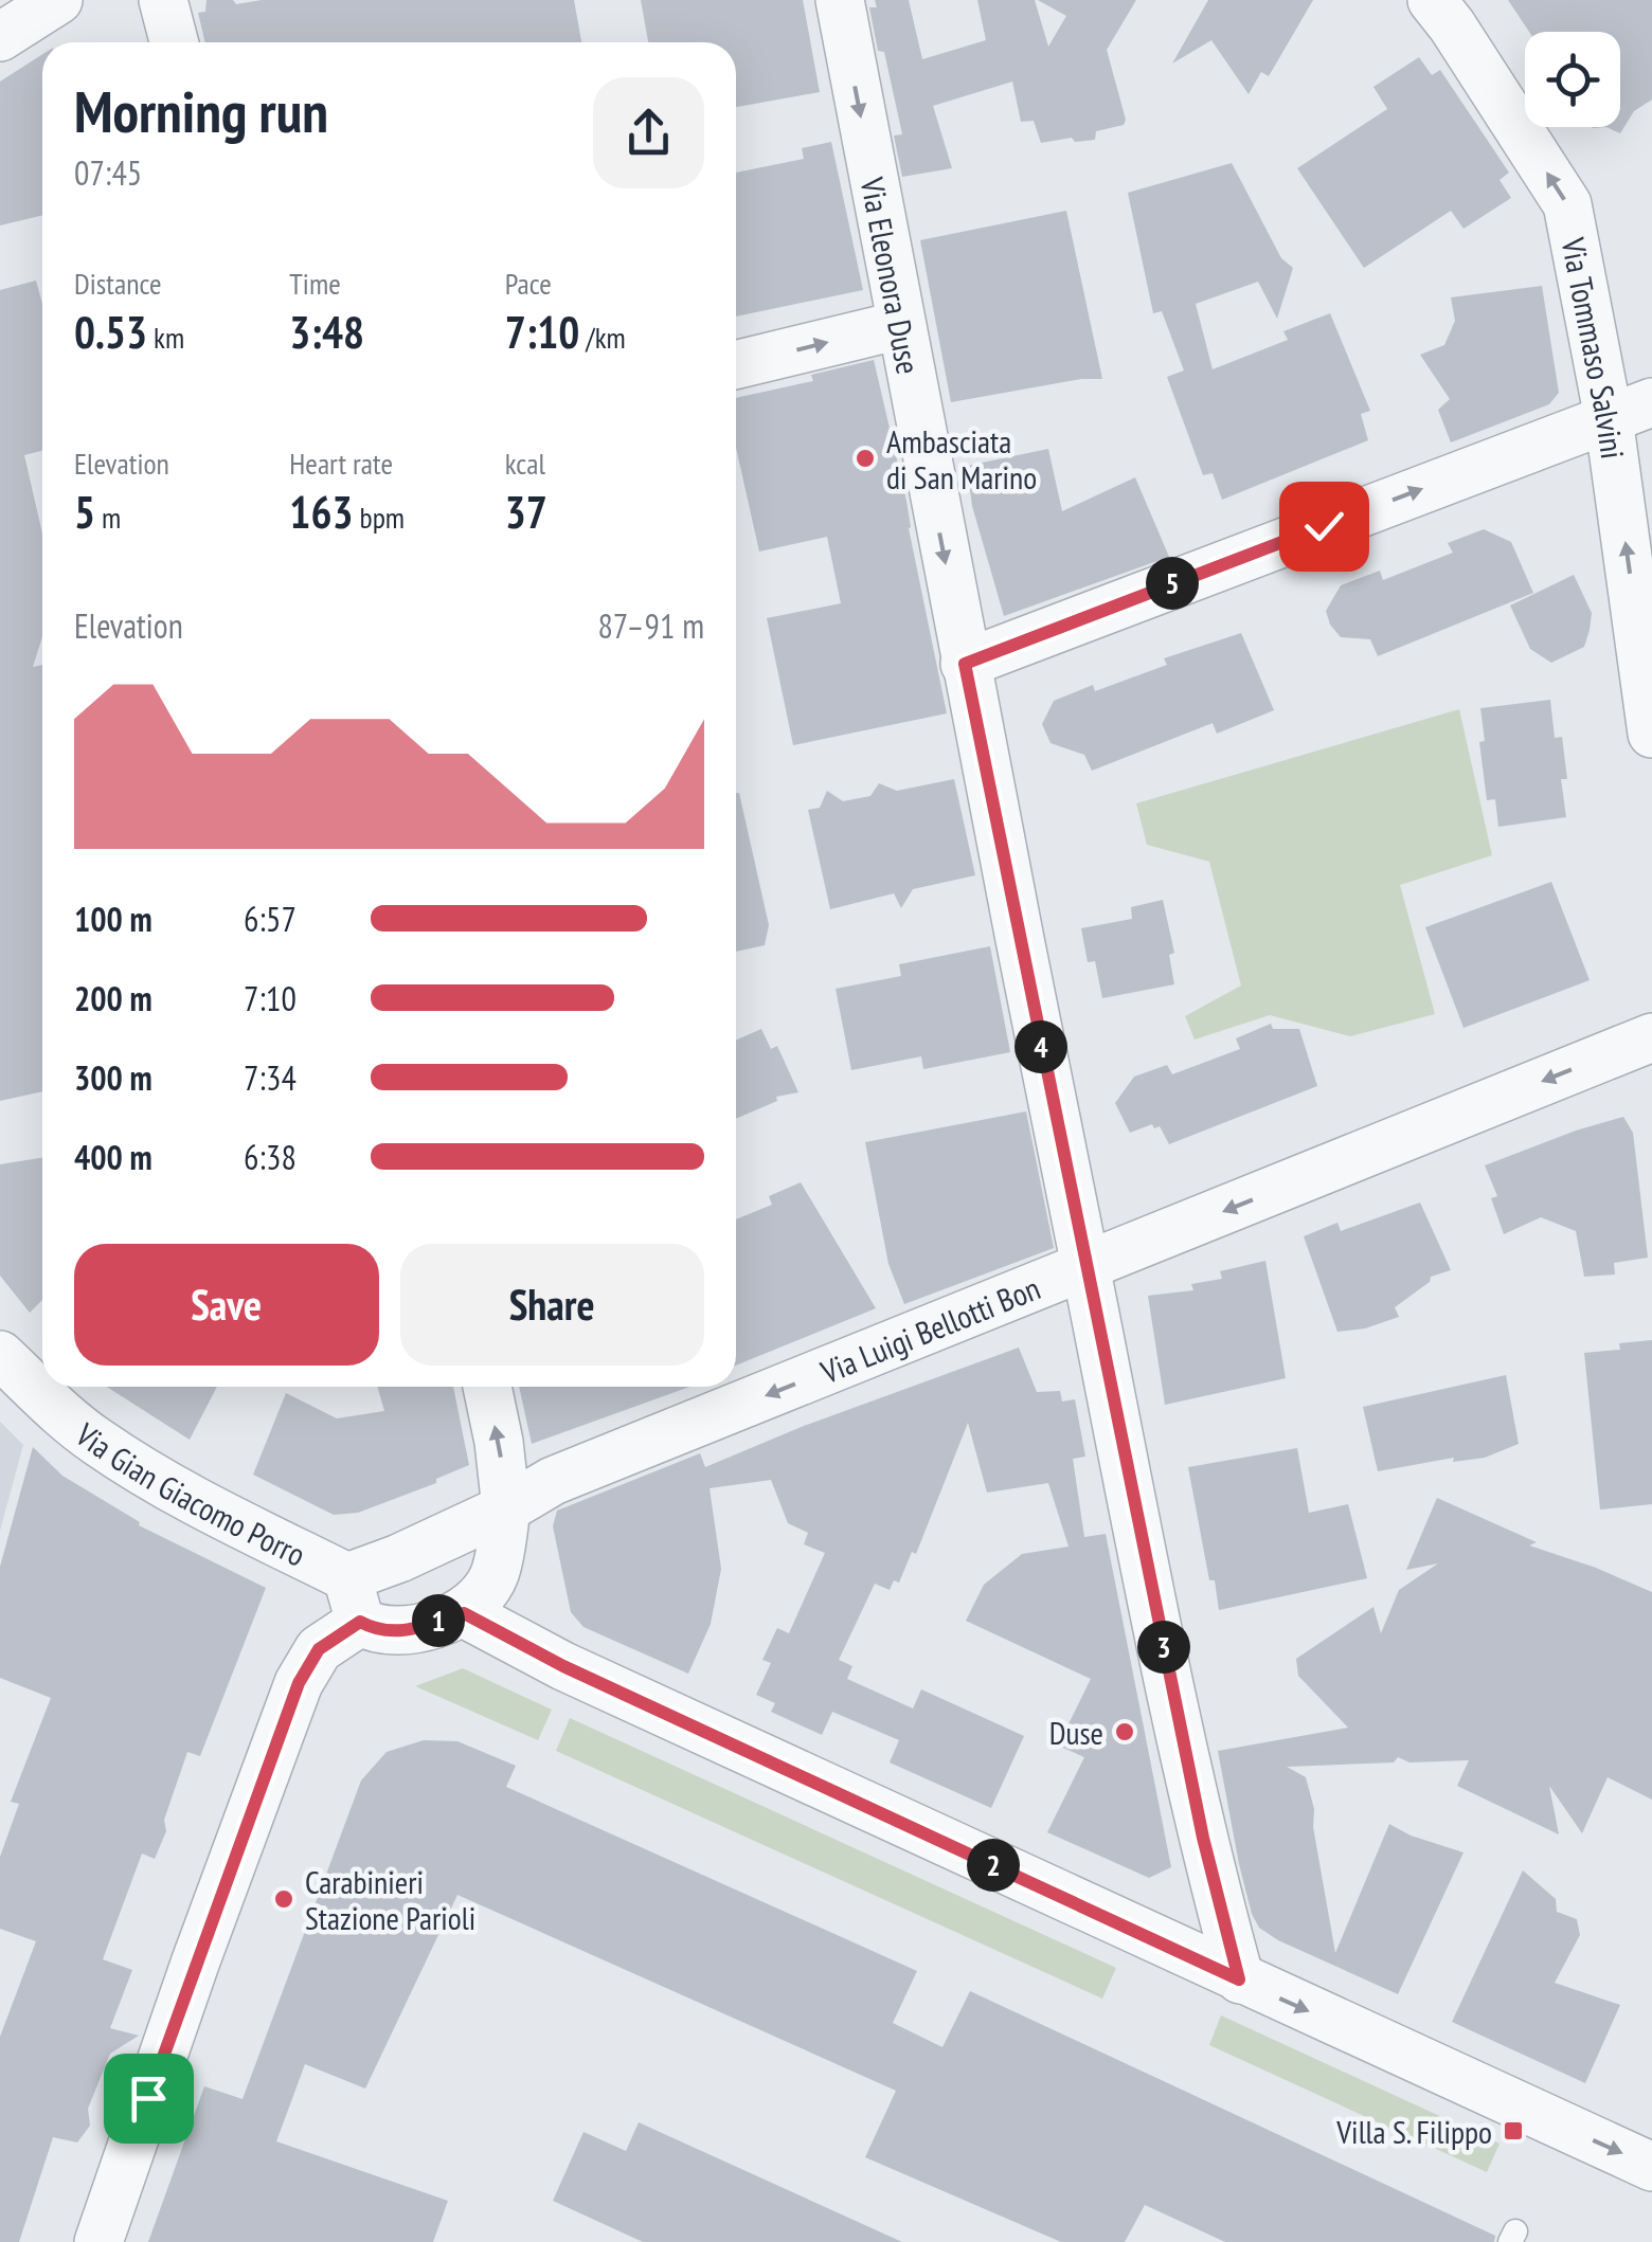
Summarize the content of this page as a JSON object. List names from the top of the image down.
{
  "streets": {
    "street": [
      "Via Eleonora Duse",
      "Via Tommaso Salvini",
      "Via Luigi Bellotti Bon",
      "Via Gian Giacomo Porro"
    ]
  },
  "crossings": [
    ["Via Eleonora Duse", "Via Luigi Bellotti Bon"],
    ["Via Luigi Bellotti Bon", "Via Gian Giacomo Porro"]
  ],
  "one_way": ["Via Tommaso Salvini", "Via Luigi Bellotti Bon"],
  "places": {
    "other": ["Ambasciata di San Marino", "Duse", "Carabinieri Stazione Parioli"],
    "transit": ["Villa S. Filippo"]
  },
  "page": {
    "heading": ["Morning run", "07:45"],
    "stats": [
      ["Distance", "0.53 km"],
      ["Time", "3:48"],
      ["Pace", "7:10 /km"],
      ["Elevation", "5 m"],
      ["Heart rate", "163 bpm"],
      ["kcal", "37"]
    ],
    "pins": [
      "5",
      "4",
      "1",
      "3",
      "2"
    ],
    "chart": ["Elevation", "87–91 m"],
    "list": [
      {
        "name": "100 m",
        "note": "6:57"
      },
      {
        "name": "200 m",
        "note": "7:10"
      },
      {
        "name": "300 m",
        "note": "7:34"
      },
      {
        "name": "400 m",
        "note": "6:38"
      }
    ],
    "buttons": ["Save", "Share"]
  }
}
